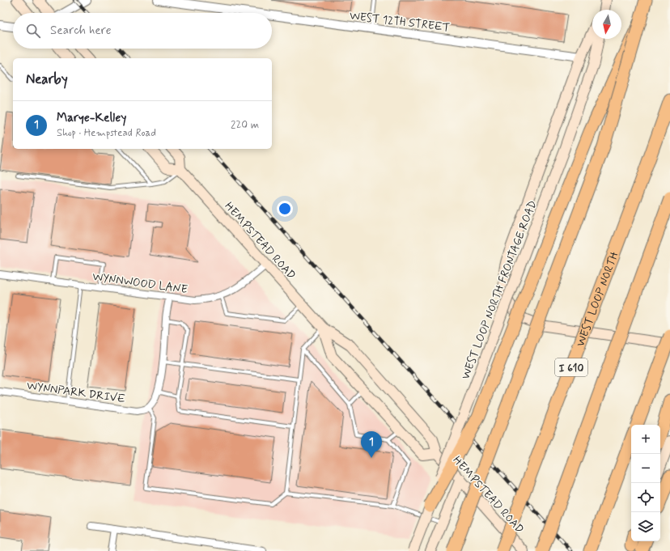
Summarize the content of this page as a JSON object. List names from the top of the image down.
{
  "streets": {
    "highway": ["WEST LOOP NORTH", "I 610"],
    "main road": ["HEMPSTEAD ROAD", "WEST LOOP NORTH FRONTAGE ROAD"],
    "street": ["WEST 12TH STREET", "WYNNWOOD LANE", "WYNNPARK DRIVE"]
  },
  "crossings": [
    ["HEMPSTEAD ROAD", "WYNNWOOD LANE"]
  ],
  "north": "bottom",
  "page": {
    "search": "Search here",
    "heading": "Nearby",
    "list": [
      {
        "mark": "1",
        "name": "Marye-Kelley",
        "note": "Shop · Hempstead Road",
        "value": "220 m"
      }
    ],
    "map_buttons": ["+", "−"],
    "pins": "1"
  }
}
